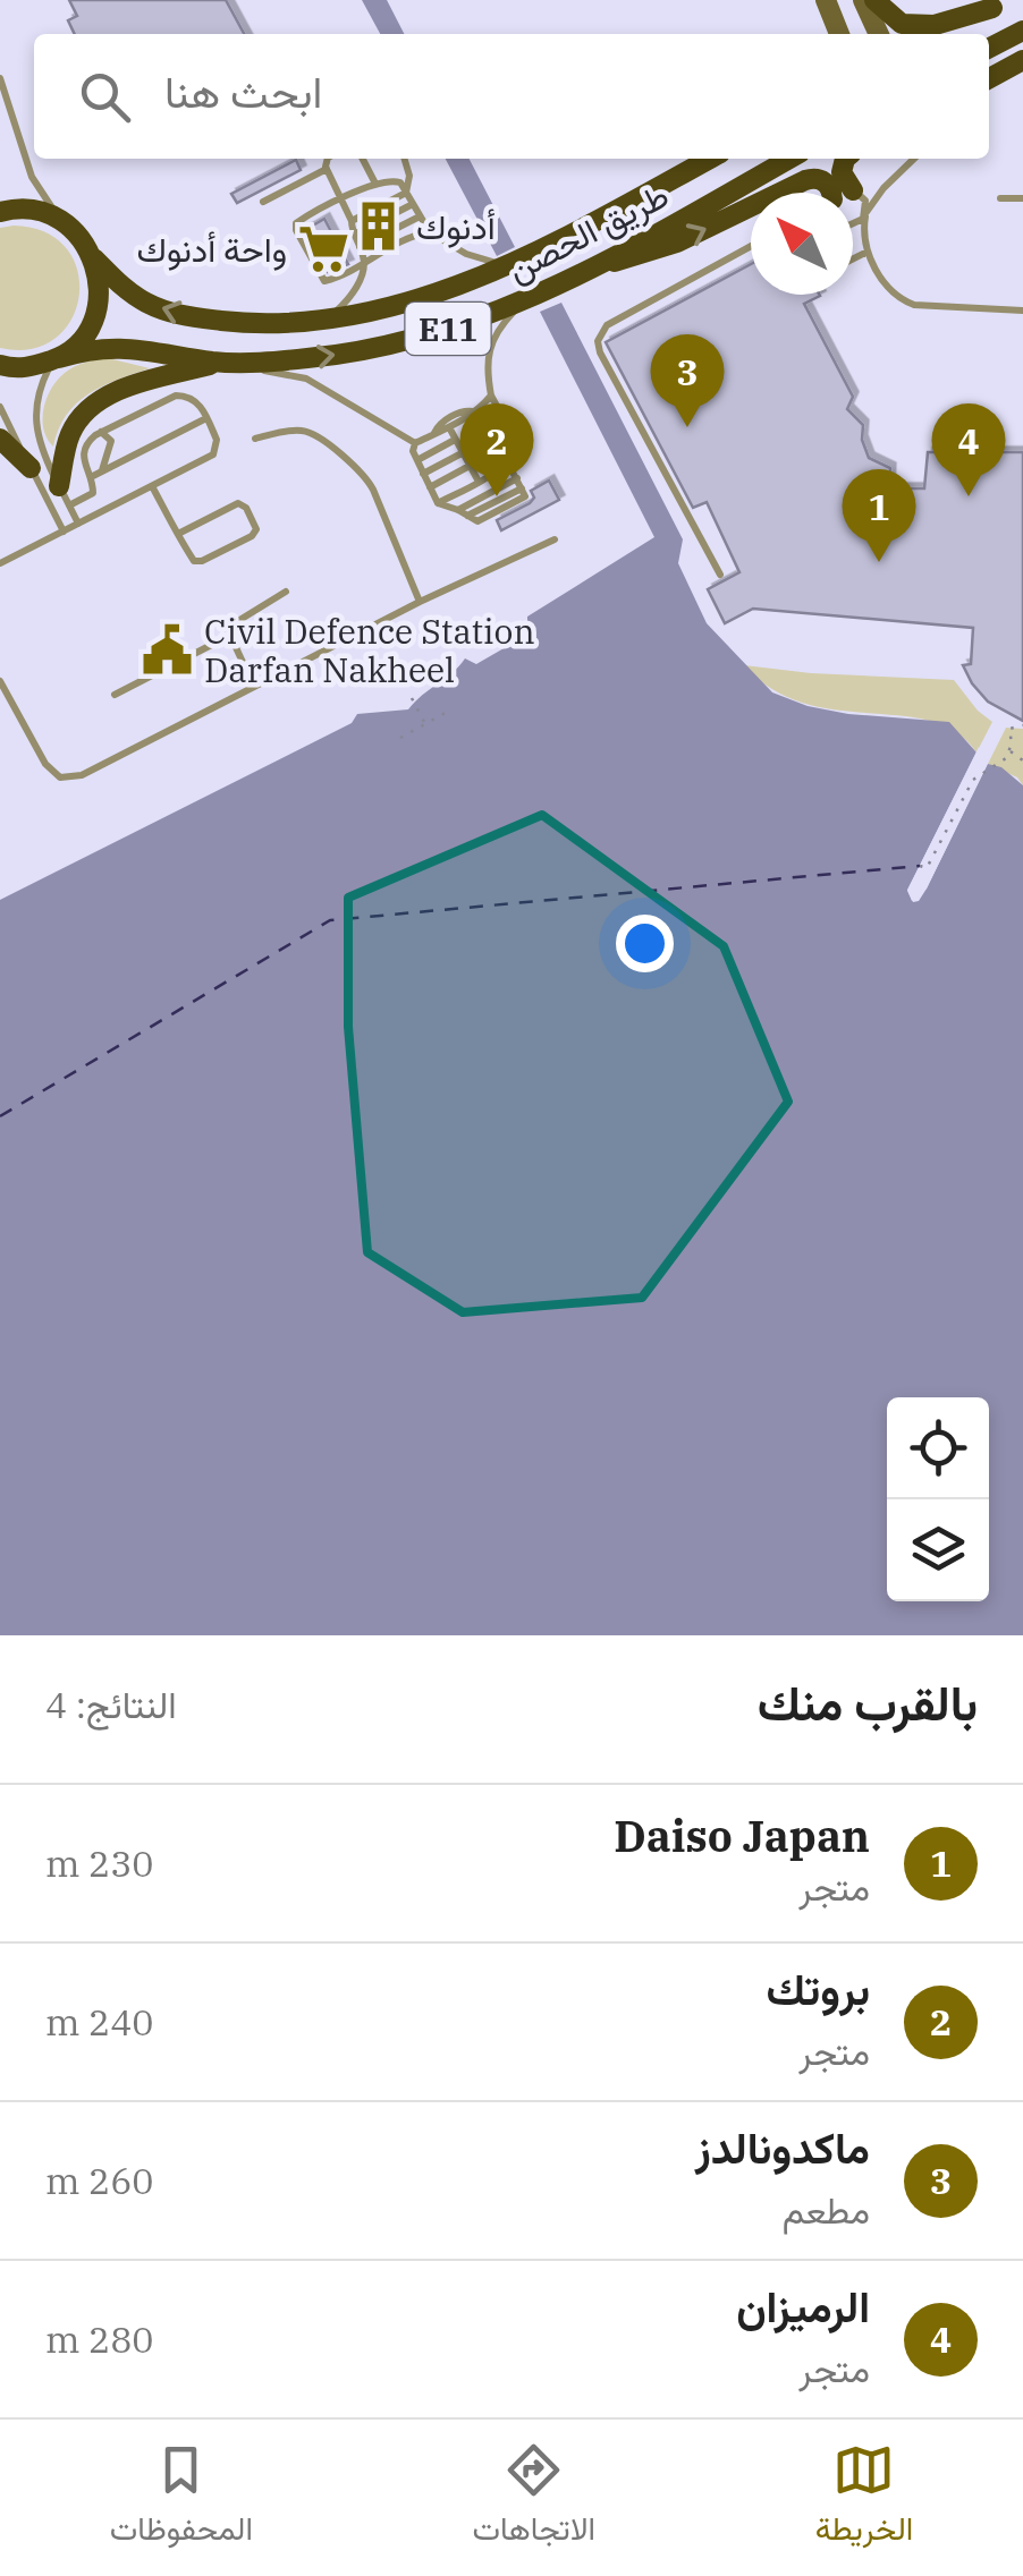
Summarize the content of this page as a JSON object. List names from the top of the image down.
{
  "streets": {
    "main road": ["طريق الحصن", "E11"]
  },
  "places": {
    "building": ["أدنوك"],
    "supermarket": ["واحة أدنوك"],
    "public building": ["Civil Defence Station Darfan Nakheel"]
  },
  "north": "top left",
  "page": {
    "search": "ابحث هنا",
    "pins": [
      "3",
      "2",
      "4",
      "1"
    ],
    "heading": ["بالقرب منك", "النتائج: 4"],
    "list": [
      {
        "mark": "1",
        "name": "Daiso Japan",
        "note": "متجر",
        "value": "230 m"
      },
      {
        "mark": "2",
        "name": "بروتك",
        "note": "متجر",
        "value": "240 m"
      },
      {
        "mark": "3",
        "name": "ماكدونالدز",
        "note": "مطعم",
        "value": "260 m"
      },
      {
        "mark": "4",
        "name": "الرميزان",
        "note": "متجر",
        "value": "280 m"
      }
    ],
    "nav": ["الخريطة", "الاتجاهات", "المحفوظات"]
  }
}
